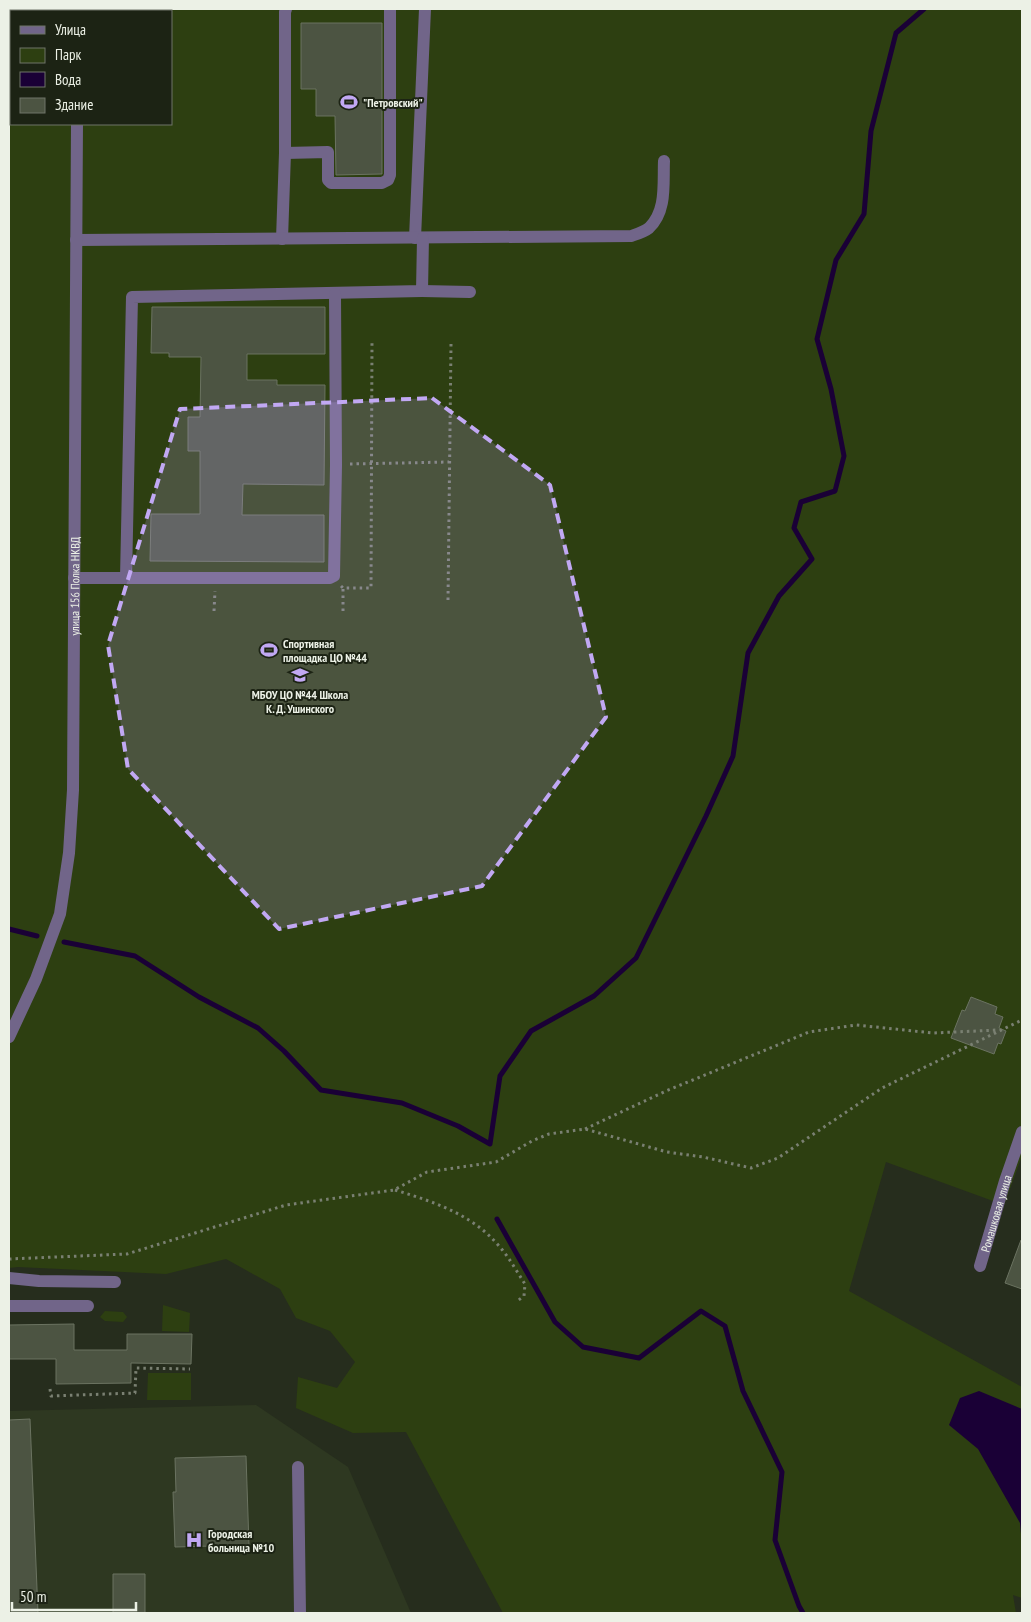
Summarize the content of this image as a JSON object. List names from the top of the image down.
{
  "streets": {
    "street": ["улица 156 Полка НКВД", "Ромашковая улица"]
  },
  "places": {
    "sports": ["\"Петровский\"", "Спортивная площадка ЦО №44"],
    "school or university": ["МБОУ ЦО №44 Школа К. Д. Ушинского"],
    "hospital": ["Городская больница №10"]
  },
  "legend": [
    "Улица",
    "Парк",
    "Вода",
    "Здание"
  ],
  "scale_bar": "50 m"
}
